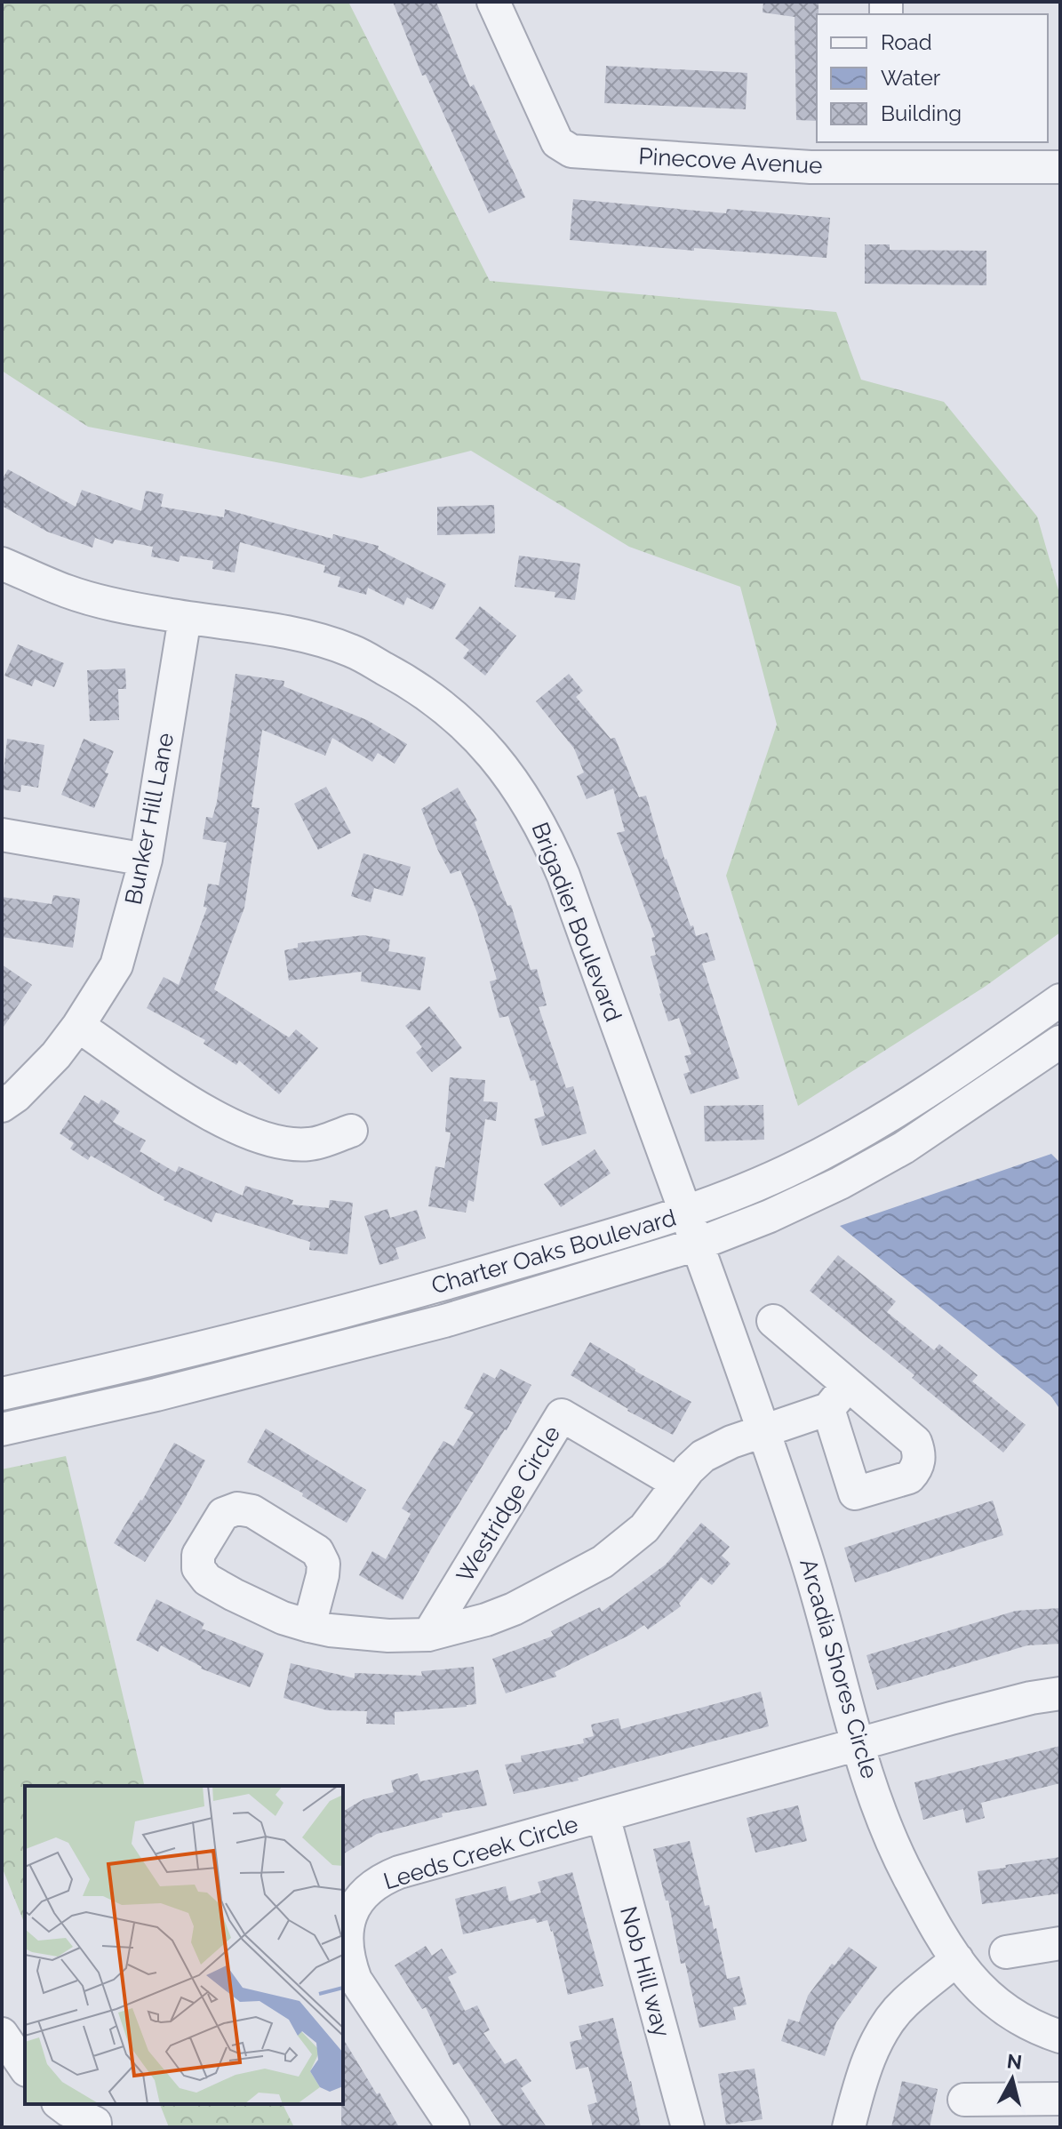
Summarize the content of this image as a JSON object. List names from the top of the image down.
{
  "streets": {
    "street": [
      "Pinecove Avenue",
      "Bunker Hill Lane",
      "Brigadier Boulevard",
      "Charter Oaks Boulevard",
      "Westridge Circle",
      "Arcadia Shores Circle",
      "Leeds Creek Circle",
      "Nob Hill way"
    ]
  },
  "crossings": [
    ["Bunker Hill Lane", "Brigadier Boulevard"],
    ["Brigadier Boulevard", "Charter Oaks Boulevard"],
    ["Brigadier Boulevard", "Arcadia Shores Circle"],
    ["Charter Oaks Boulevard", "Arcadia Shores Circle"],
    ["Westridge Circle", "Arcadia Shores Circle"],
    ["Arcadia Shores Circle", "Leeds Creek Circle"],
    ["Leeds Creek Circle", "Nob Hill way"]
  ],
  "legend": ["Road", "Water", "Building"],
  "north": "top"
}
